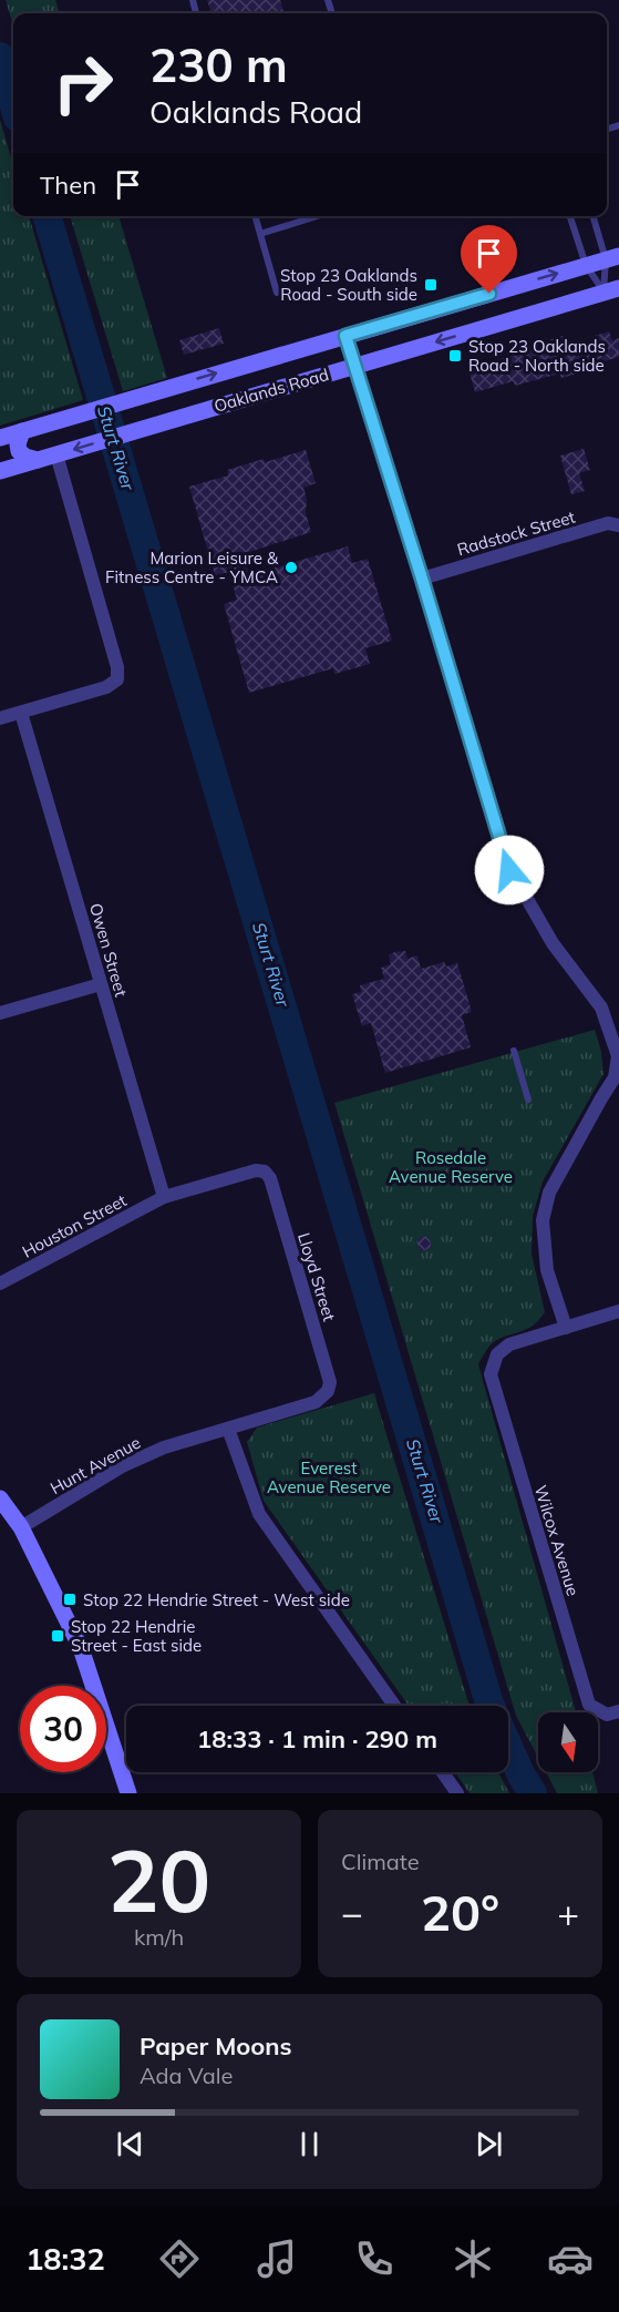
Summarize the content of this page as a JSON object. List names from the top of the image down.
{
  "streets": {
    "main road": ["Oaklands Road"],
    "street": [
      "Radstock Street",
      "Owen Street",
      "Houston Street",
      "Lloyd Street",
      "Hunt Avenue",
      "Wilcox Avenue"
    ]
  },
  "crossings": [
    ["Owen Street", "Houston Street"],
    ["Owen Street", "Lloyd Street"],
    ["Houston Street", "Lloyd Street"],
    ["Lloyd Street", "Hunt Avenue"]
  ],
  "water": ["Sturt River"],
  "parks": ["Rosedale Avenue Reserve", "Everest Avenue Reserve"],
  "places": {
    "transit": [
      "Stop 23 Oaklands Road - South side",
      "Stop 23 Oaklands Road - North side",
      "Stop 22 Hendrie Street - West side",
      "Stop 22 Hendrie Street - East side"
    ],
    "other": ["Marion Leisure & Fitness Centre - YMCA"]
  },
  "north": "bottom",
  "page": {
    "turn": ["230 m", "Oaklands Road"],
    "then": "Then",
    "limit": "30",
    "trip": "18:33 · 1 min · 290 m",
    "tile": [
      ["20", "km/h"],
      "Climate"
    ],
    "heat": ["−", "20°", "+"],
    "song": ["Paper Moons", "Ada Vale"],
    "tabs": "18:32"
  }
}
